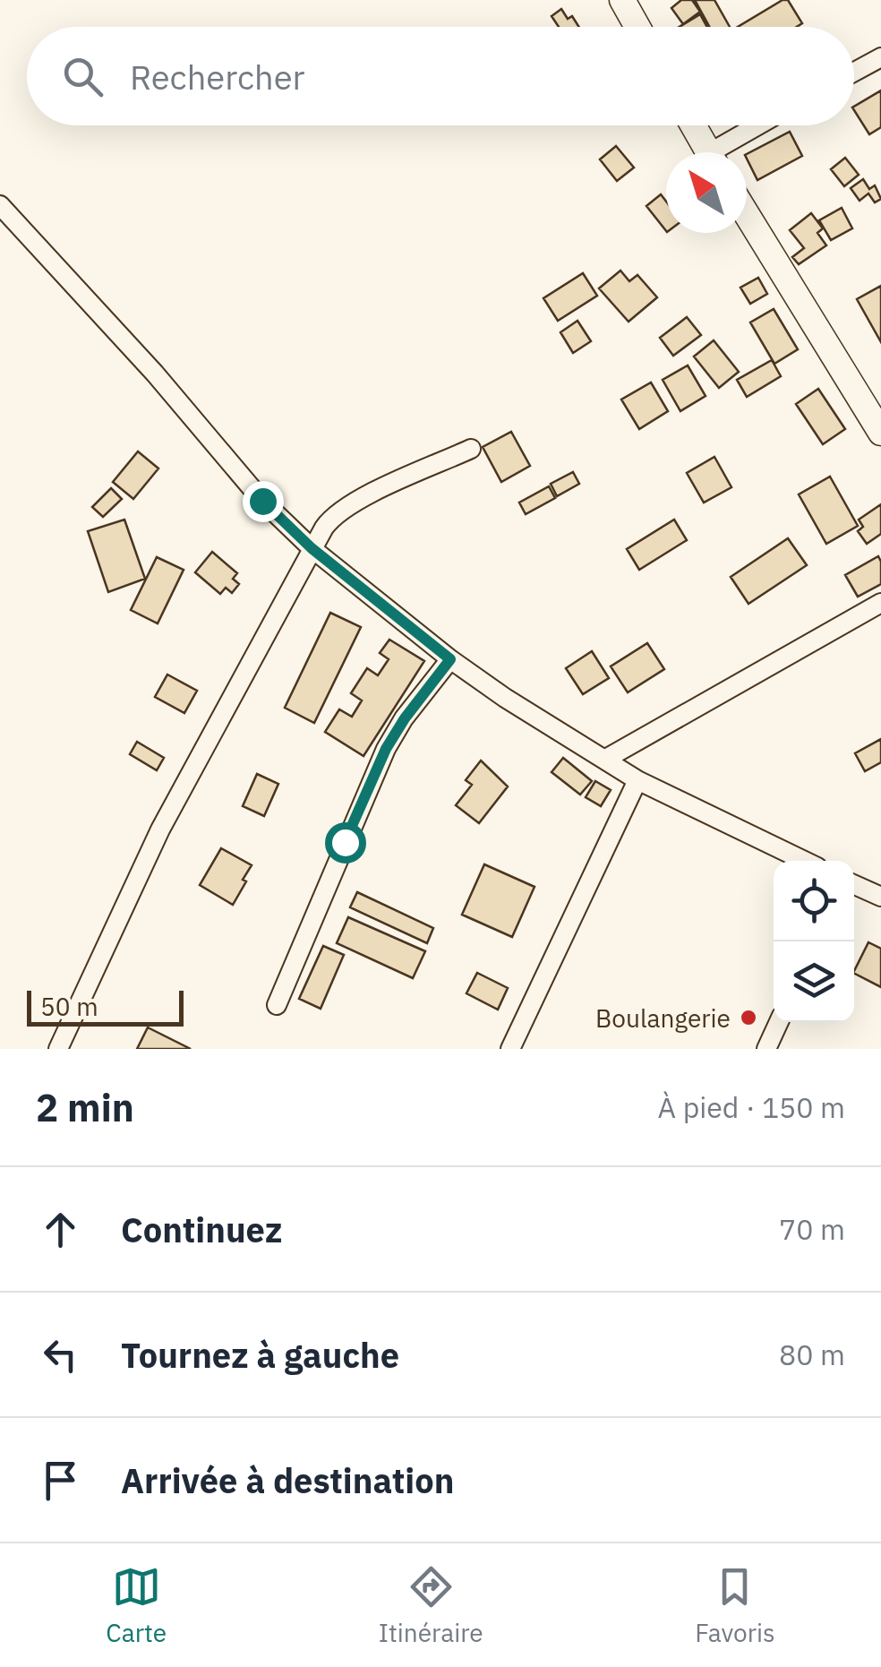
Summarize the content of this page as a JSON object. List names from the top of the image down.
{
  "places": ["Boulangerie"],
  "scale_bar": "50 m",
  "north": "top left",
  "page": {
    "search": "Rechercher",
    "scale": "50 m",
    "heading": ["2 min", "À pied · 150 m"],
    "list": [
      ["Continuez", "70 m"],
      ["Tournez à gauche", "80 m"],
      "Arrivée à destination"
    ],
    "nav": ["Carte", "Itinéraire", "Favoris"]
  }
}
